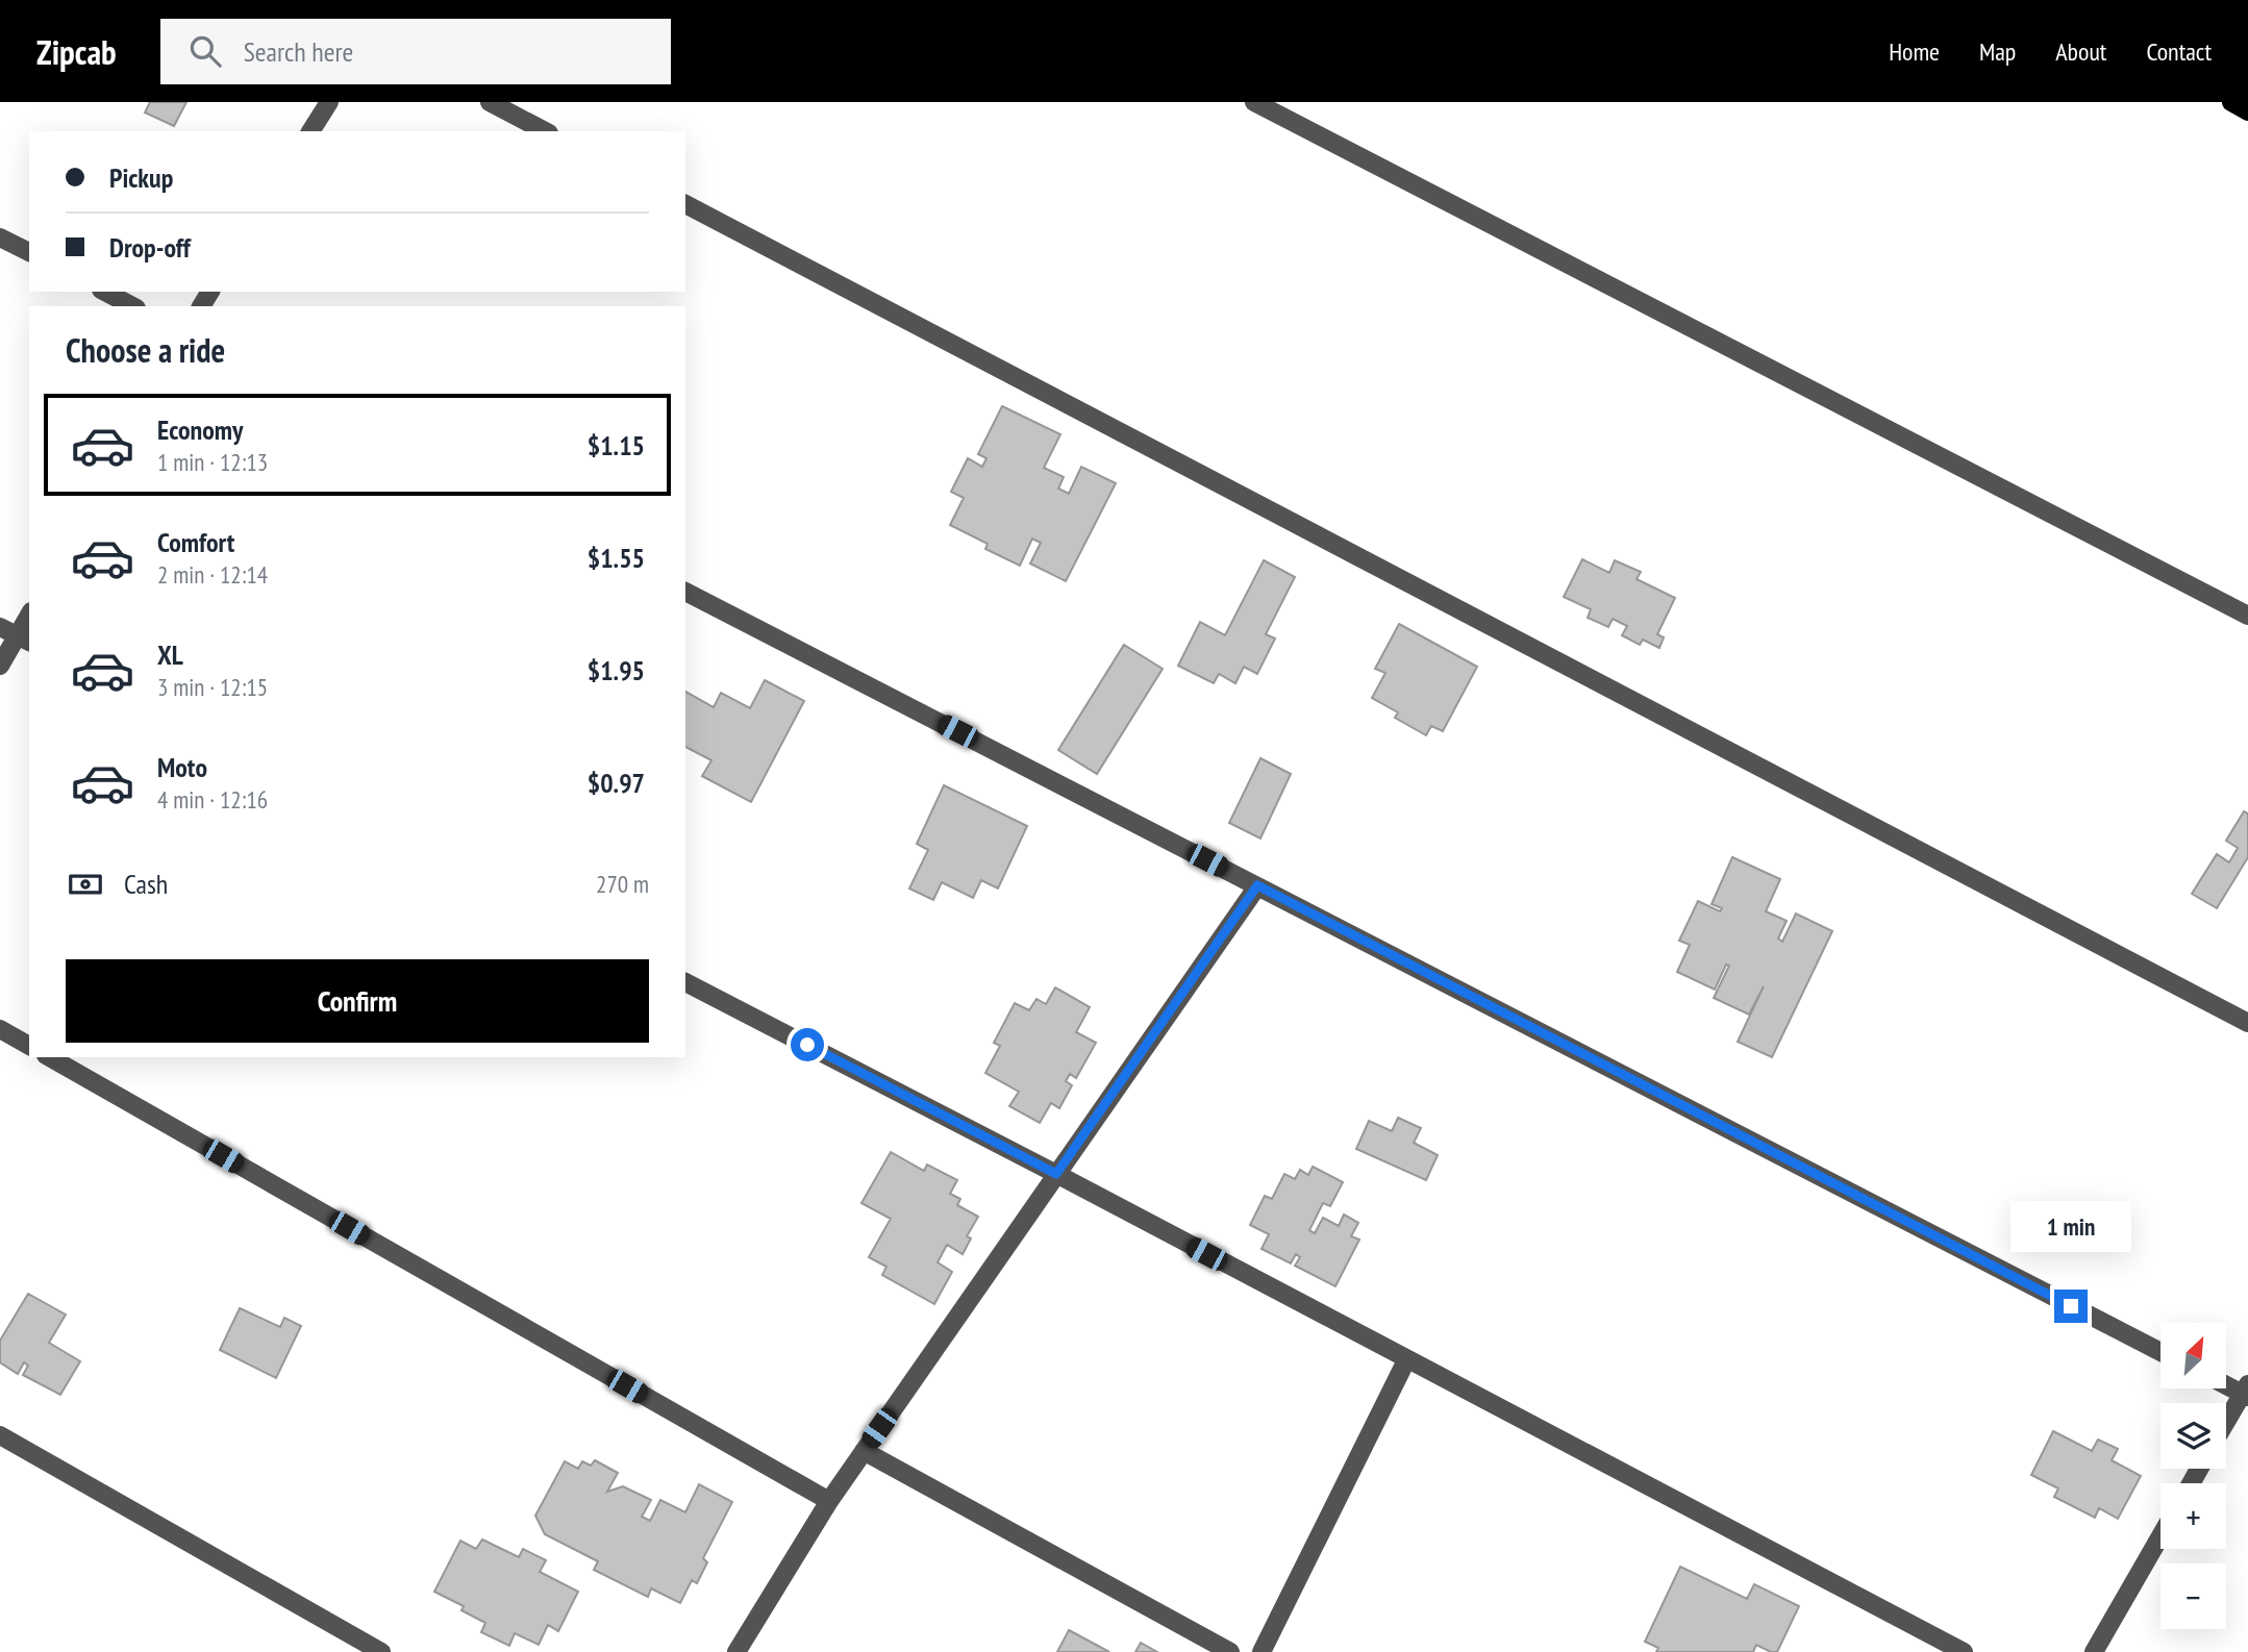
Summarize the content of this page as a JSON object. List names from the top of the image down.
{
  "north": "top right",
  "page": {
    "header": "Zipcab",
    "search": "Search here",
    "nav": [
      "Home",
      "Map",
      "About",
      "Contact"
    ],
    "banner": ["Pickup", "Drop-off"],
    "heading": "Choose a ride",
    "list": [
      {
        "name": "Economy",
        "note": "1 min · 12:13",
        "value": "$1.15"
      },
      {
        "name": "Comfort",
        "note": "2 min · 12:14",
        "value": "$1.55"
      },
      {
        "name": "XL",
        "note": "3 min · 12:15",
        "value": "$1.95"
      },
      {
        "name": "Moto",
        "note": "4 min · 12:16",
        "value": "$0.97"
      }
    ],
    "pay": ["Cash", "270 m"],
    "buttons": "Confirm",
    "bubble": "1 min",
    "map_buttons": ["+", "−"]
  }
}
